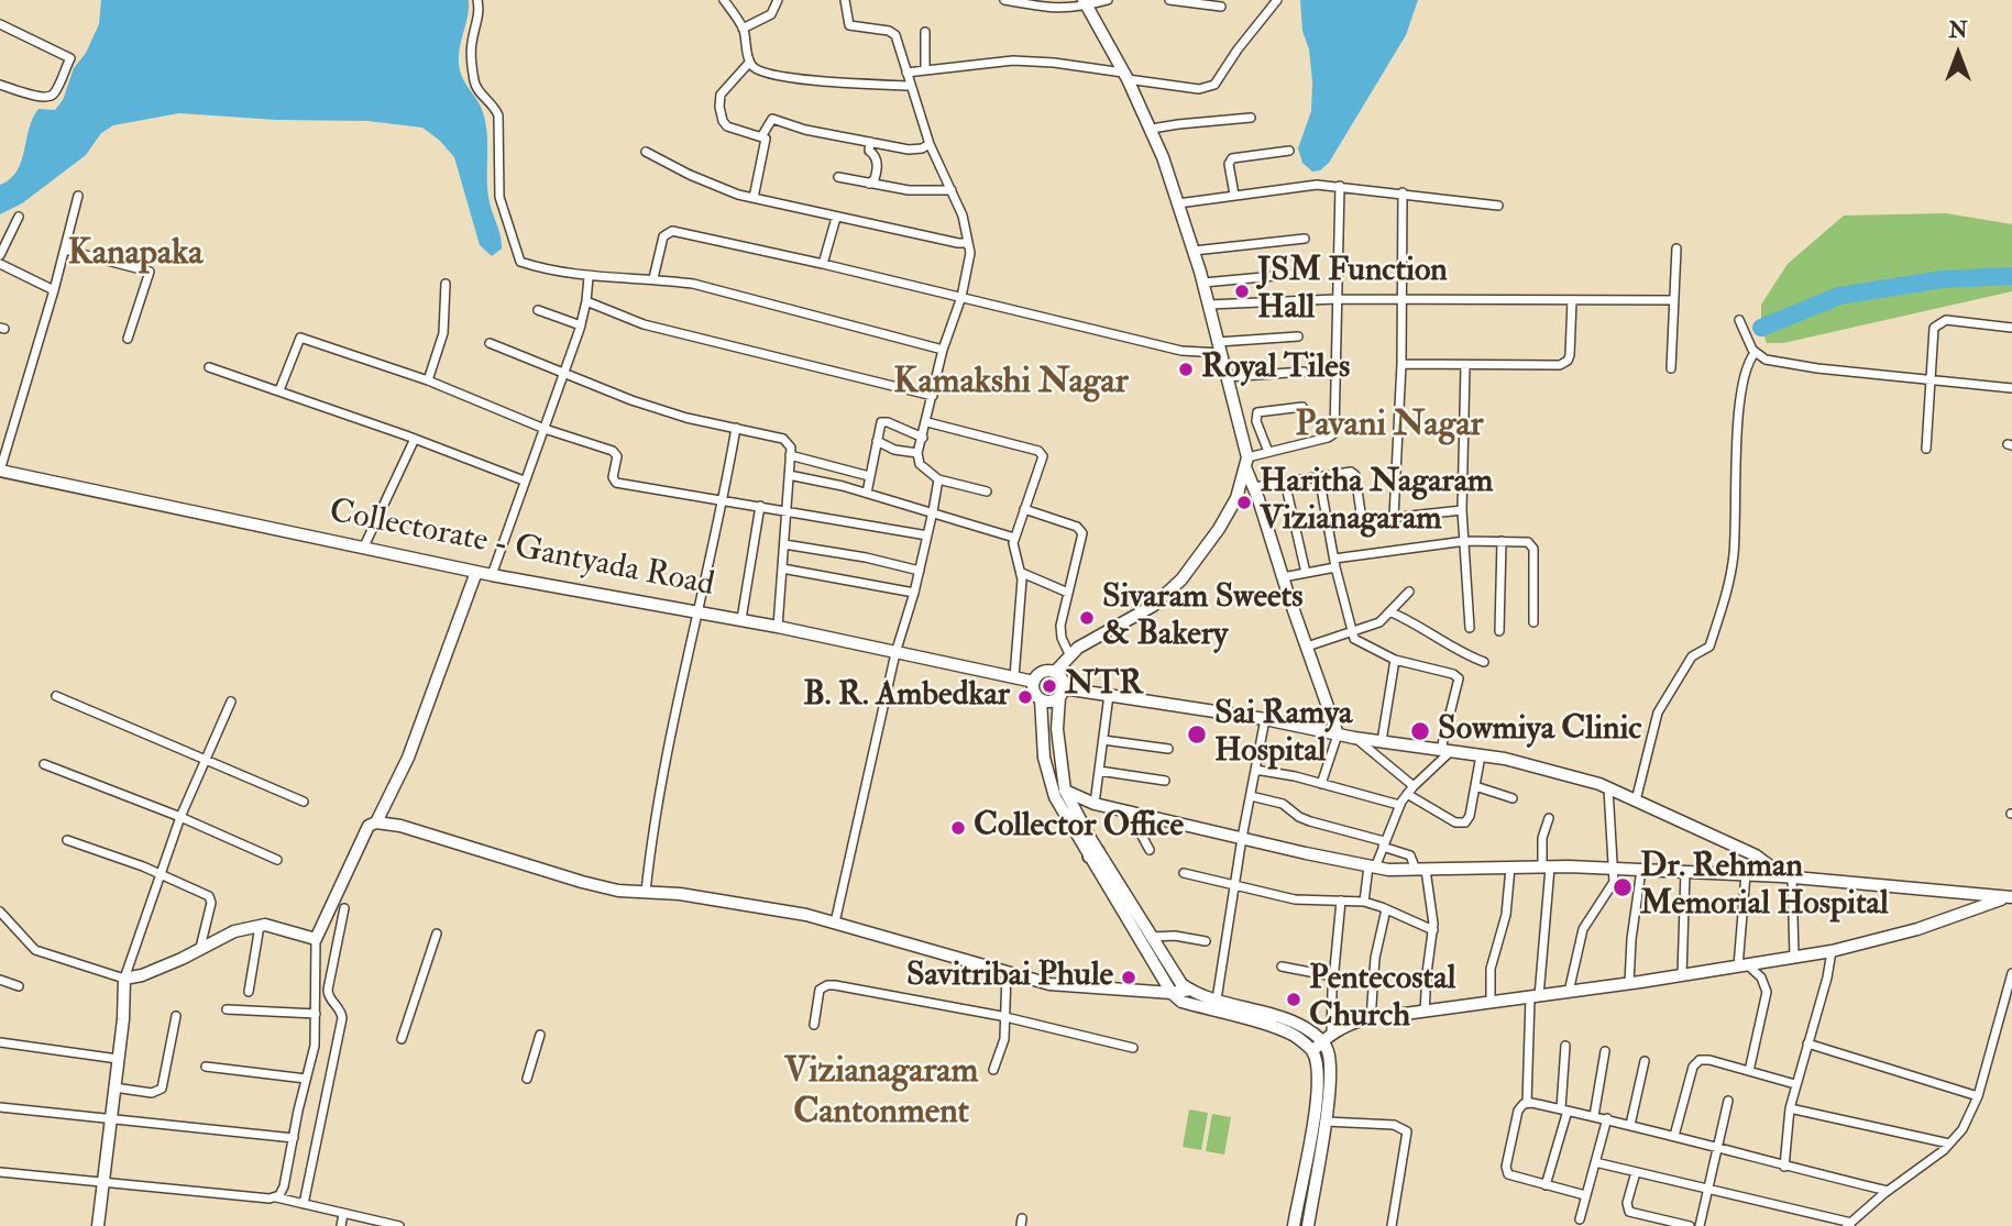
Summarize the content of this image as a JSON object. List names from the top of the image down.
{
  "streets": {
    "street": ["Collectorate - Gantyada Road"]
  },
  "districts": [
    "Kanapaka",
    "Kamakshi Nagar",
    "Pavani Nagar",
    "Vizianagaram Cantonment"
  ],
  "places": [
    "JSM Function Hall",
    "Royal Tiles",
    "Haritha Nagaram Vizianagaram",
    "Sivaram Sweets & Bakery",
    "NTR",
    "B. R. Ambedkar",
    "Sowmiya Clinic",
    "Sai Ramya Hospital",
    "Collector Office",
    "Dr. Rehman Memorial Hospital",
    "Savitribai Phule",
    "Pentecostal Church"
  ],
  "north": "top"
}
